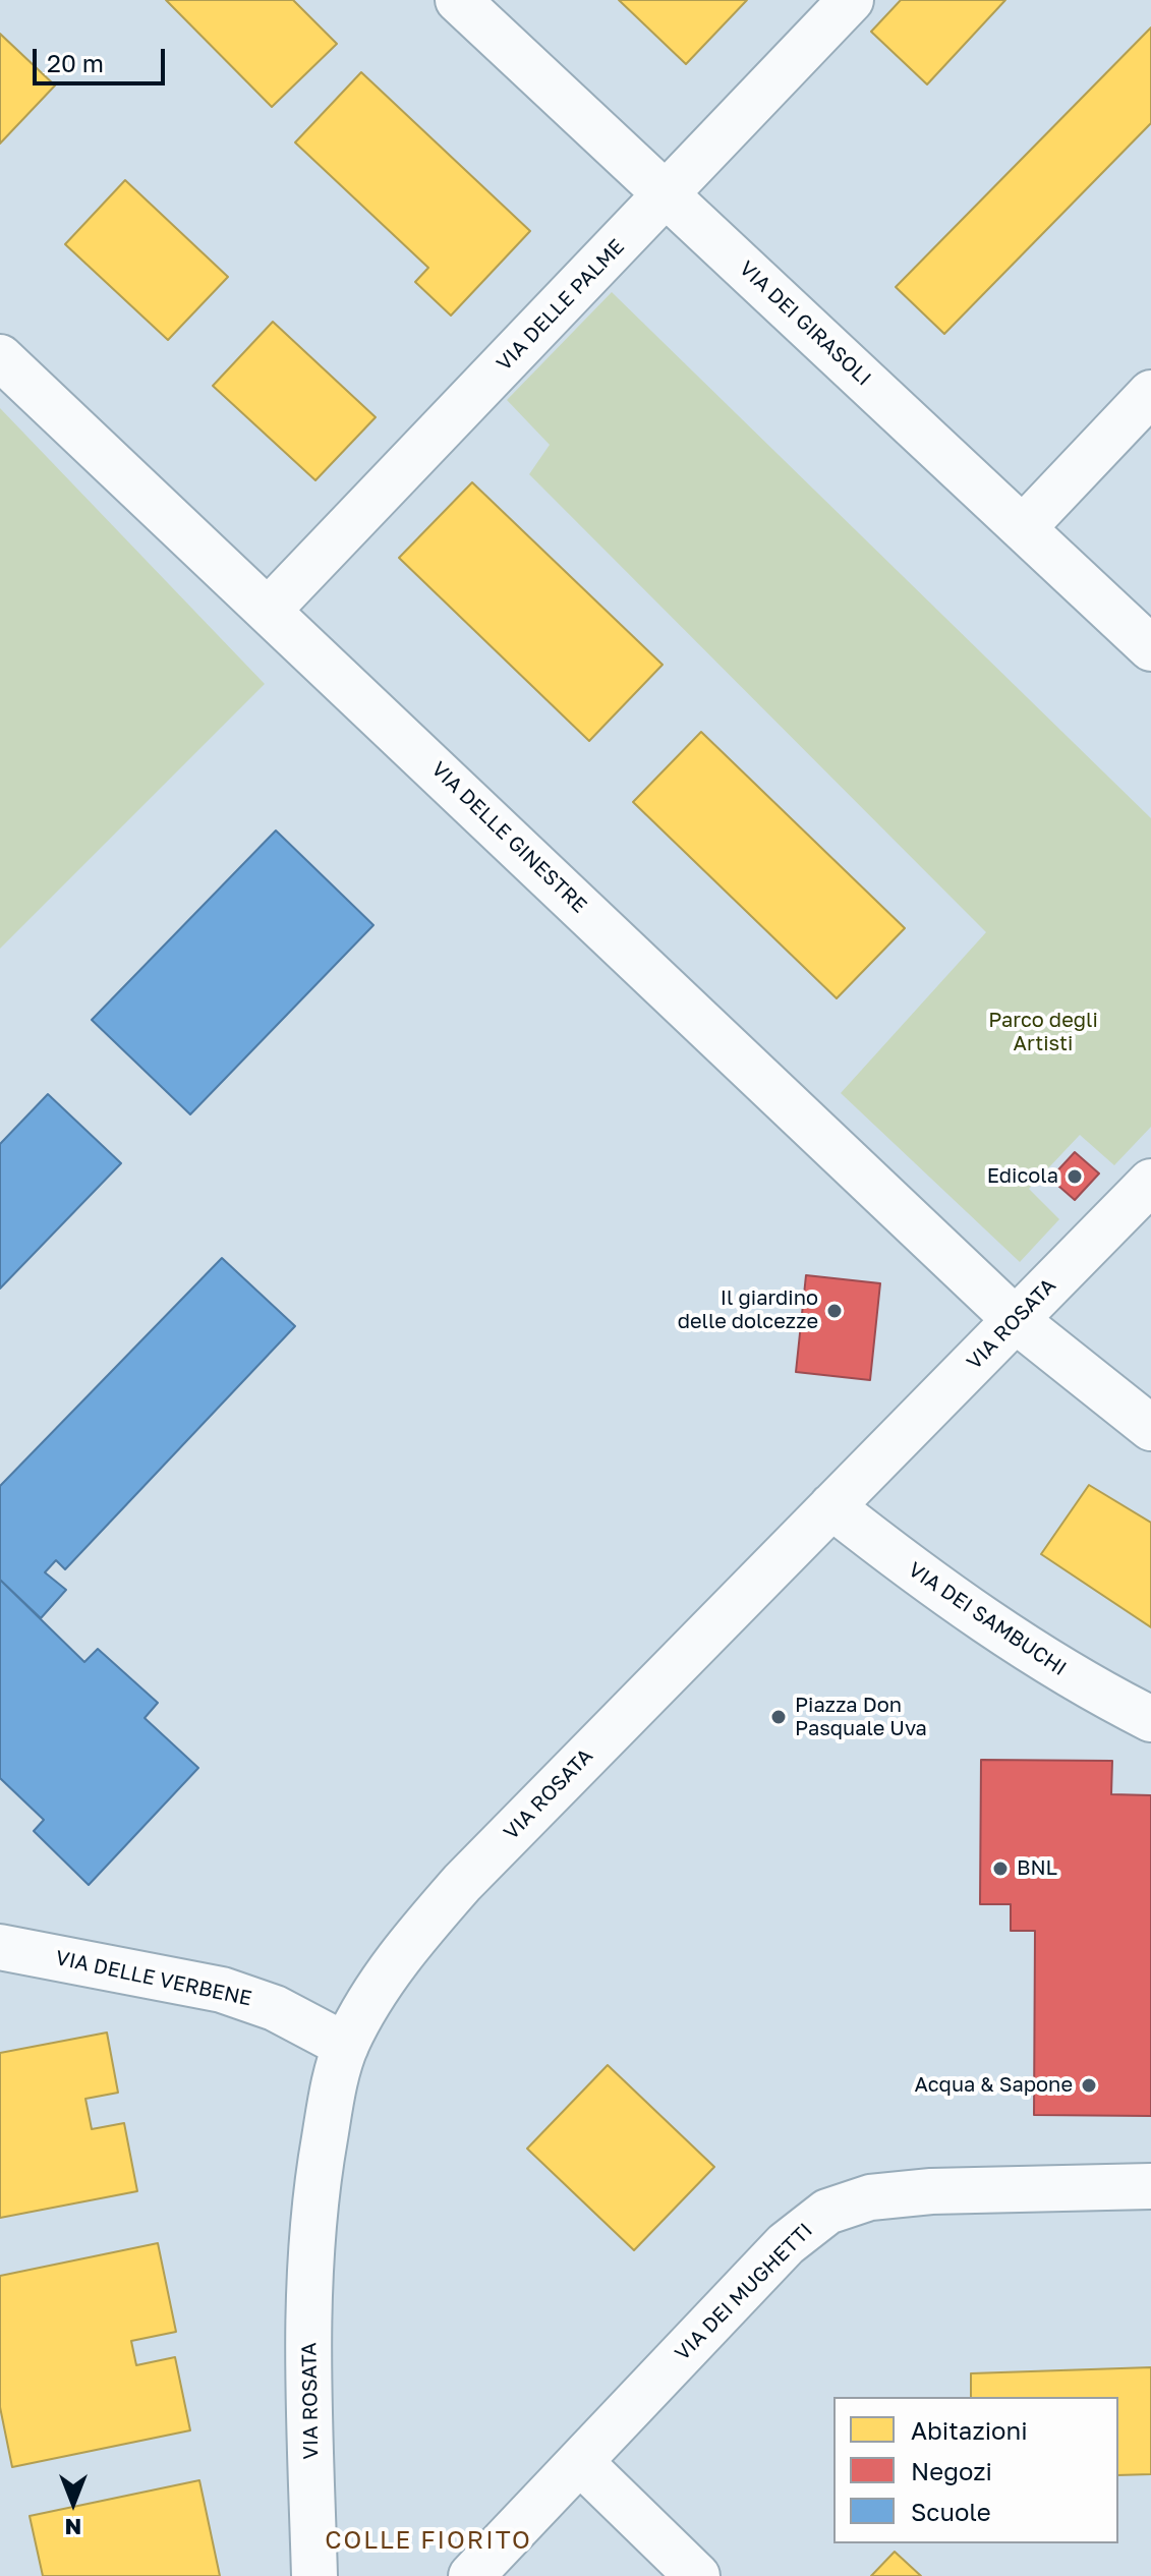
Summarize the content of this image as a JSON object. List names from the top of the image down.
{
  "streets": {
    "street": [
      "VIA DELLE PALME",
      "VIA DEI GIRASOLI",
      "VIA DELLE GINESTRE",
      "VIA ROSATA",
      "VIA DEI SAMBUCHI",
      "VIA DELLE VERBENE",
      "VIA DEI MUGHETTI"
    ]
  },
  "crossings": [
    ["VIA DELLE PALME", "VIA DEI GIRASOLI"],
    ["VIA DELLE PALME", "VIA DELLE GINESTRE"],
    ["VIA DELLE GINESTRE", "VIA ROSATA"],
    ["VIA ROSATA", "VIA DEI SAMBUCHI"],
    ["VIA ROSATA", "VIA DELLE VERBENE"]
  ],
  "districts": ["COLLE FIORITO"],
  "parks": ["Parco degli Artisti"],
  "places": [
    "Edicola",
    "Il giardino delle dolcezze",
    "Piazza Don Pasquale Uva",
    "BNL",
    "Acqua & Sapone"
  ],
  "legend": ["Abitazioni", "Negozi", "Scuole"],
  "scale_bar": "20 m",
  "north": "bottom"
}
